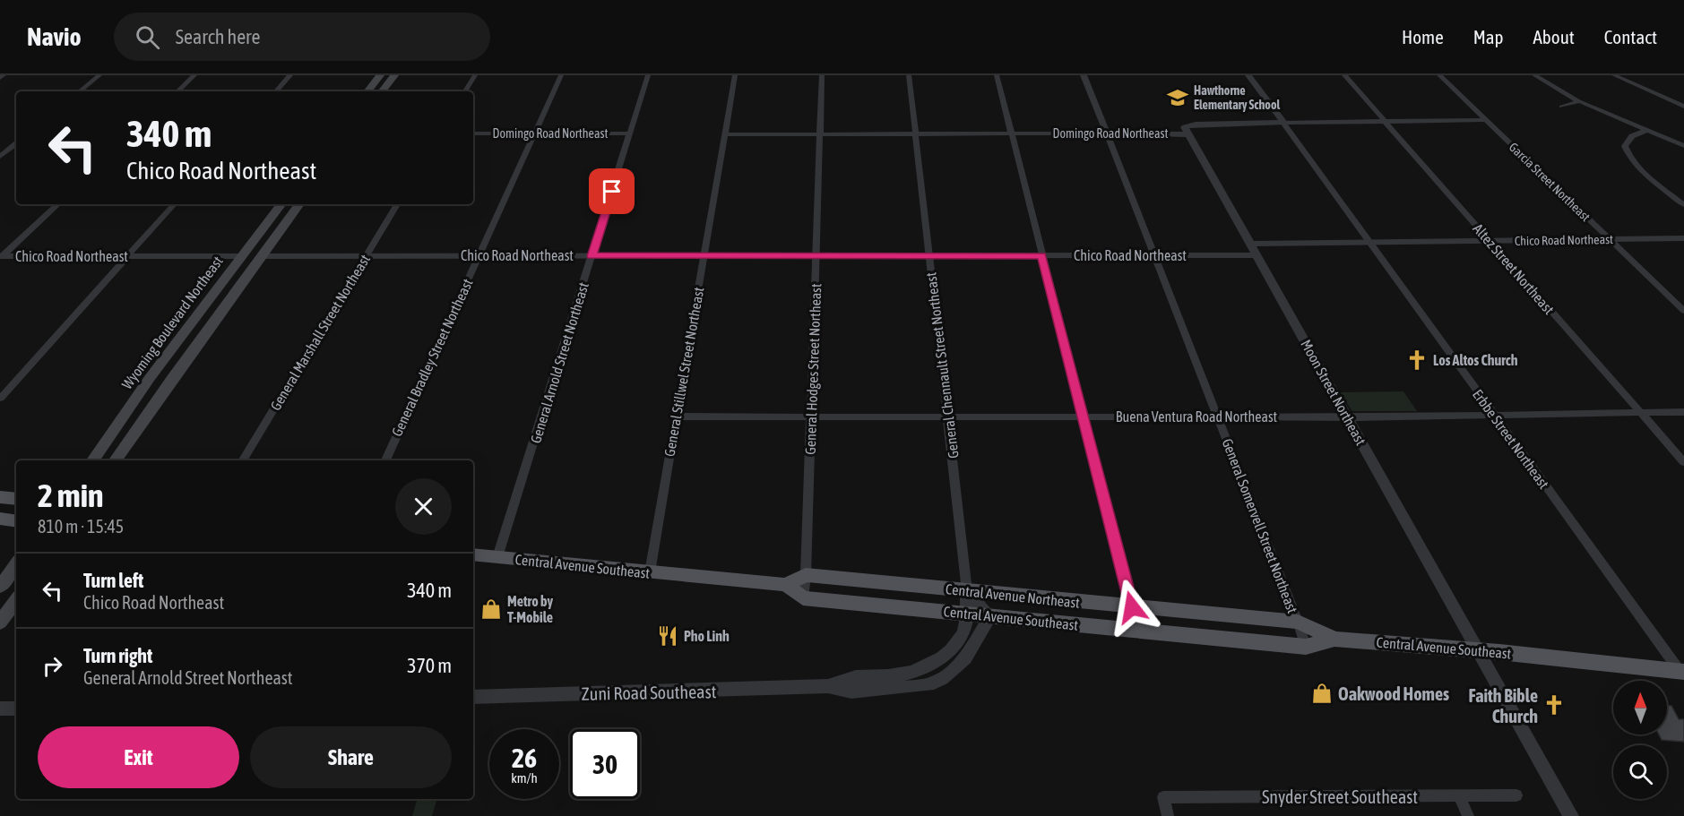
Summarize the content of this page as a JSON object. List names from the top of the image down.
{
  "streets": {
    "main road": ["Wyoming Boulevard Northeast", "Central Avenue Southeast", "Central Avenue Northeast"],
    "street": [
      "Domingo Road Northeast",
      "Garcia Street Northeast",
      "Chico Road Northeast",
      "Altez Street Northeast",
      "General Marshall Street Northeast",
      "General Bradley Street Northeast",
      "General Arnold Street Northeast",
      "General Chennault Street Northeast",
      "General Hodges Street Northeast",
      "General Stillwel Street Northeast",
      "Moon Street Northeast",
      "Buena Ventura Road Northeast",
      "Erbbe Street Northeast",
      "General Somervell Street Northeast",
      "Zuni Road Southeast",
      "Snyder Street Southeast"
    ]
  },
  "crossings": [
    ["Domingo Road Northeast", "Garcia Street Northeast"],
    ["Domingo Road Northeast", "Altez Street Northeast"],
    ["Domingo Road Northeast", "General Bradley Street Northeast"],
    ["Domingo Road Northeast", "General Arnold Street Northeast"],
    ["Domingo Road Northeast", "General Chennault Street Northeast"],
    ["Domingo Road Northeast", "General Hodges Street Northeast"],
    ["Domingo Road Northeast", "General Stillwel Street Northeast"],
    ["Domingo Road Northeast", "Moon Street Northeast"],
    ["Domingo Road Northeast", "Erbbe Street Northeast"],
    ["Domingo Road Northeast", "General Somervell Street Northeast"],
    ["Garcia Street Northeast", "Chico Road Northeast"],
    ["Chico Road Northeast", "Altez Street Northeast"],
    ["Chico Road Northeast", "Wyoming Boulevard Northeast"],
    ["Chico Road Northeast", "General Marshall Street Northeast"],
    ["Chico Road Northeast", "General Bradley Street Northeast"],
    ["Chico Road Northeast", "General Arnold Street Northeast"],
    ["Chico Road Northeast", "General Chennault Street Northeast"],
    ["Chico Road Northeast", "General Hodges Street Northeast"],
    ["Chico Road Northeast", "General Stillwel Street Northeast"],
    ["Chico Road Northeast", "Moon Street Northeast"],
    ["Chico Road Northeast", "Erbbe Street Northeast"],
    ["Chico Road Northeast", "General Somervell Street Northeast"],
    ["Altez Street Northeast", "Buena Ventura Road Northeast"],
    ["General Arnold Street Northeast", "Central Avenue Southeast"],
    ["General Chennault Street Northeast", "Buena Ventura Road Northeast"],
    ["General Chennault Street Northeast", "Central Avenue Northeast"],
    ["General Chennault Street Northeast", "Zuni Road Southeast"],
    ["General Hodges Street Northeast", "Buena Ventura Road Northeast"],
    ["General Hodges Street Northeast", "Central Avenue Southeast"],
    ["General Hodges Street Northeast", "Central Avenue Northeast"],
    ["General Stillwel Street Northeast", "Buena Ventura Road Northeast"],
    ["General Stillwel Street Northeast", "Central Avenue Southeast"],
    ["Moon Street Northeast", "Buena Ventura Road Northeast"],
    ["Moon Street Northeast", "Central Avenue Southeast"],
    ["Buena Ventura Road Northeast", "Erbbe Street Northeast"],
    ["Buena Ventura Road Northeast", "General Somervell Street Northeast"],
    ["Erbbe Street Northeast", "Central Avenue Southeast"],
    ["General Somervell Street Northeast", "Central Avenue Southeast"],
    ["General Somervell Street Northeast", "Central Avenue Northeast"],
    ["Central Avenue Southeast", "Central Avenue Northeast"],
    ["Central Avenue Southeast", "Zuni Road Southeast"],
    ["Central Avenue Northeast", "Zuni Road Southeast"]
  ],
  "places": {
    "school or university": ["Hawthorne Elementary School"],
    "church": ["Los Altos Church", "Faith Bible Church"],
    "shop": ["Metro by T-Mobile", "Oakwood Homes"],
    "restaurant": ["Pho Linh"]
  },
  "north": "top",
  "page": {
    "header": "Navio",
    "search": "Search here",
    "nav": [
      "Home",
      "Map",
      "About",
      "Contact"
    ],
    "turn": ["340 m", "Chico Road Northeast"],
    "heading": ["2 min", "810 m · 15:45"],
    "list": [
      {
        "name": "Turn left",
        "note": "Chico Road Northeast",
        "value": "340 m"
      },
      {
        "name": "Turn right",
        "note": "General Arnold Street Northeast",
        "value": "370 m"
      }
    ],
    "buttons": ["Exit", "Share"],
    "speed": "26 km/h",
    "limit": "30"
  }
}
